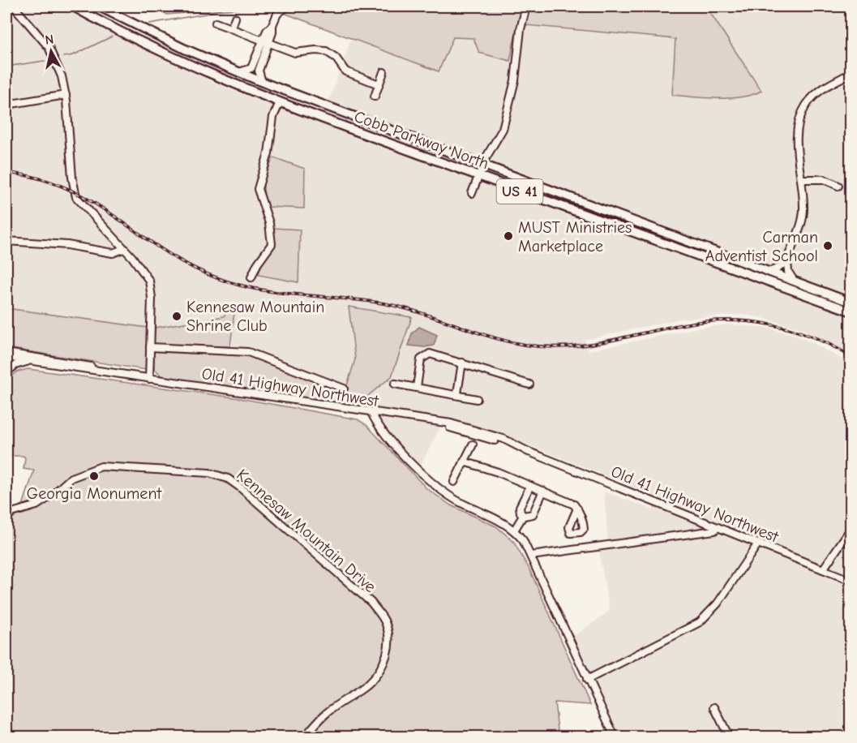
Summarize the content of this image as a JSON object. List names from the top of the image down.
{
  "streets": {
    "main road": ["Cobb Parkway North", "US 41"],
    "street": ["Old 41 Highway Northwest", "Kennesaw Mountain Drive"]
  },
  "places": [
    "MUST Ministries Marketplace",
    "Carman Adventist School",
    "Kennesaw Mountain Shrine Club",
    "Georgia Monument"
  ],
  "north": "top"
}
